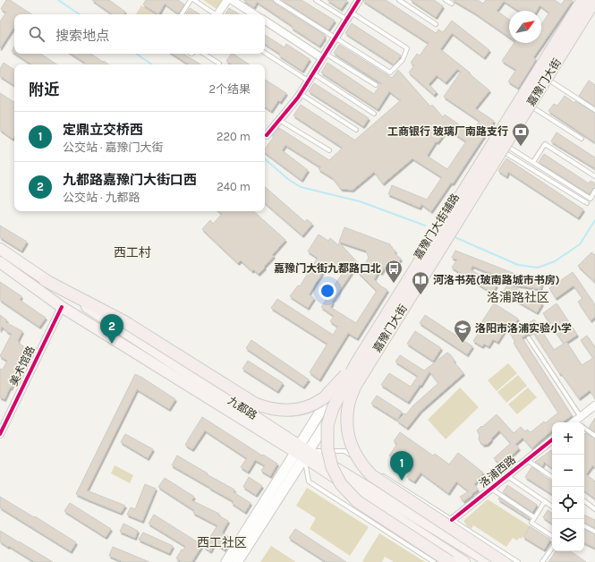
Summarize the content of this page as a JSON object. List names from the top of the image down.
{
  "streets": {
    "highway": ["嘉豫门大街"],
    "main road": ["嘉豫门大街辅路", "九都路"],
    "street": ["美术馆路", "洛浦西路"]
  },
  "crossings": [
    ["嘉豫门大街辅路", "九都路"],
    ["美术馆路", "九都路"]
  ],
  "districts": ["西工村", "洛浦路社区", "西工社区"],
  "places": {
    "bank": ["工商银行 玻璃厂南路支行"],
    "bus stop": ["嘉豫门大街九都路口北"],
    "library": ["河洛书苑(玻南路城市书房)"],
    "school or university": ["洛阳市洛浦实验小学"]
  },
  "north": "top right",
  "page": {
    "search": "搜索地点",
    "heading": ["附近", "2个结果"],
    "list": [
      {
        "mark": "1",
        "name": "定鼎立交桥西",
        "note": "公交站 · 嘉豫门大街",
        "value": "220 m"
      },
      {
        "mark": "2",
        "name": "九都路嘉豫门大街口西",
        "note": "公交站 · 九都路",
        "value": "240 m"
      }
    ],
    "pins": ["2", "1"],
    "map_buttons": ["+", "−"]
  }
}
